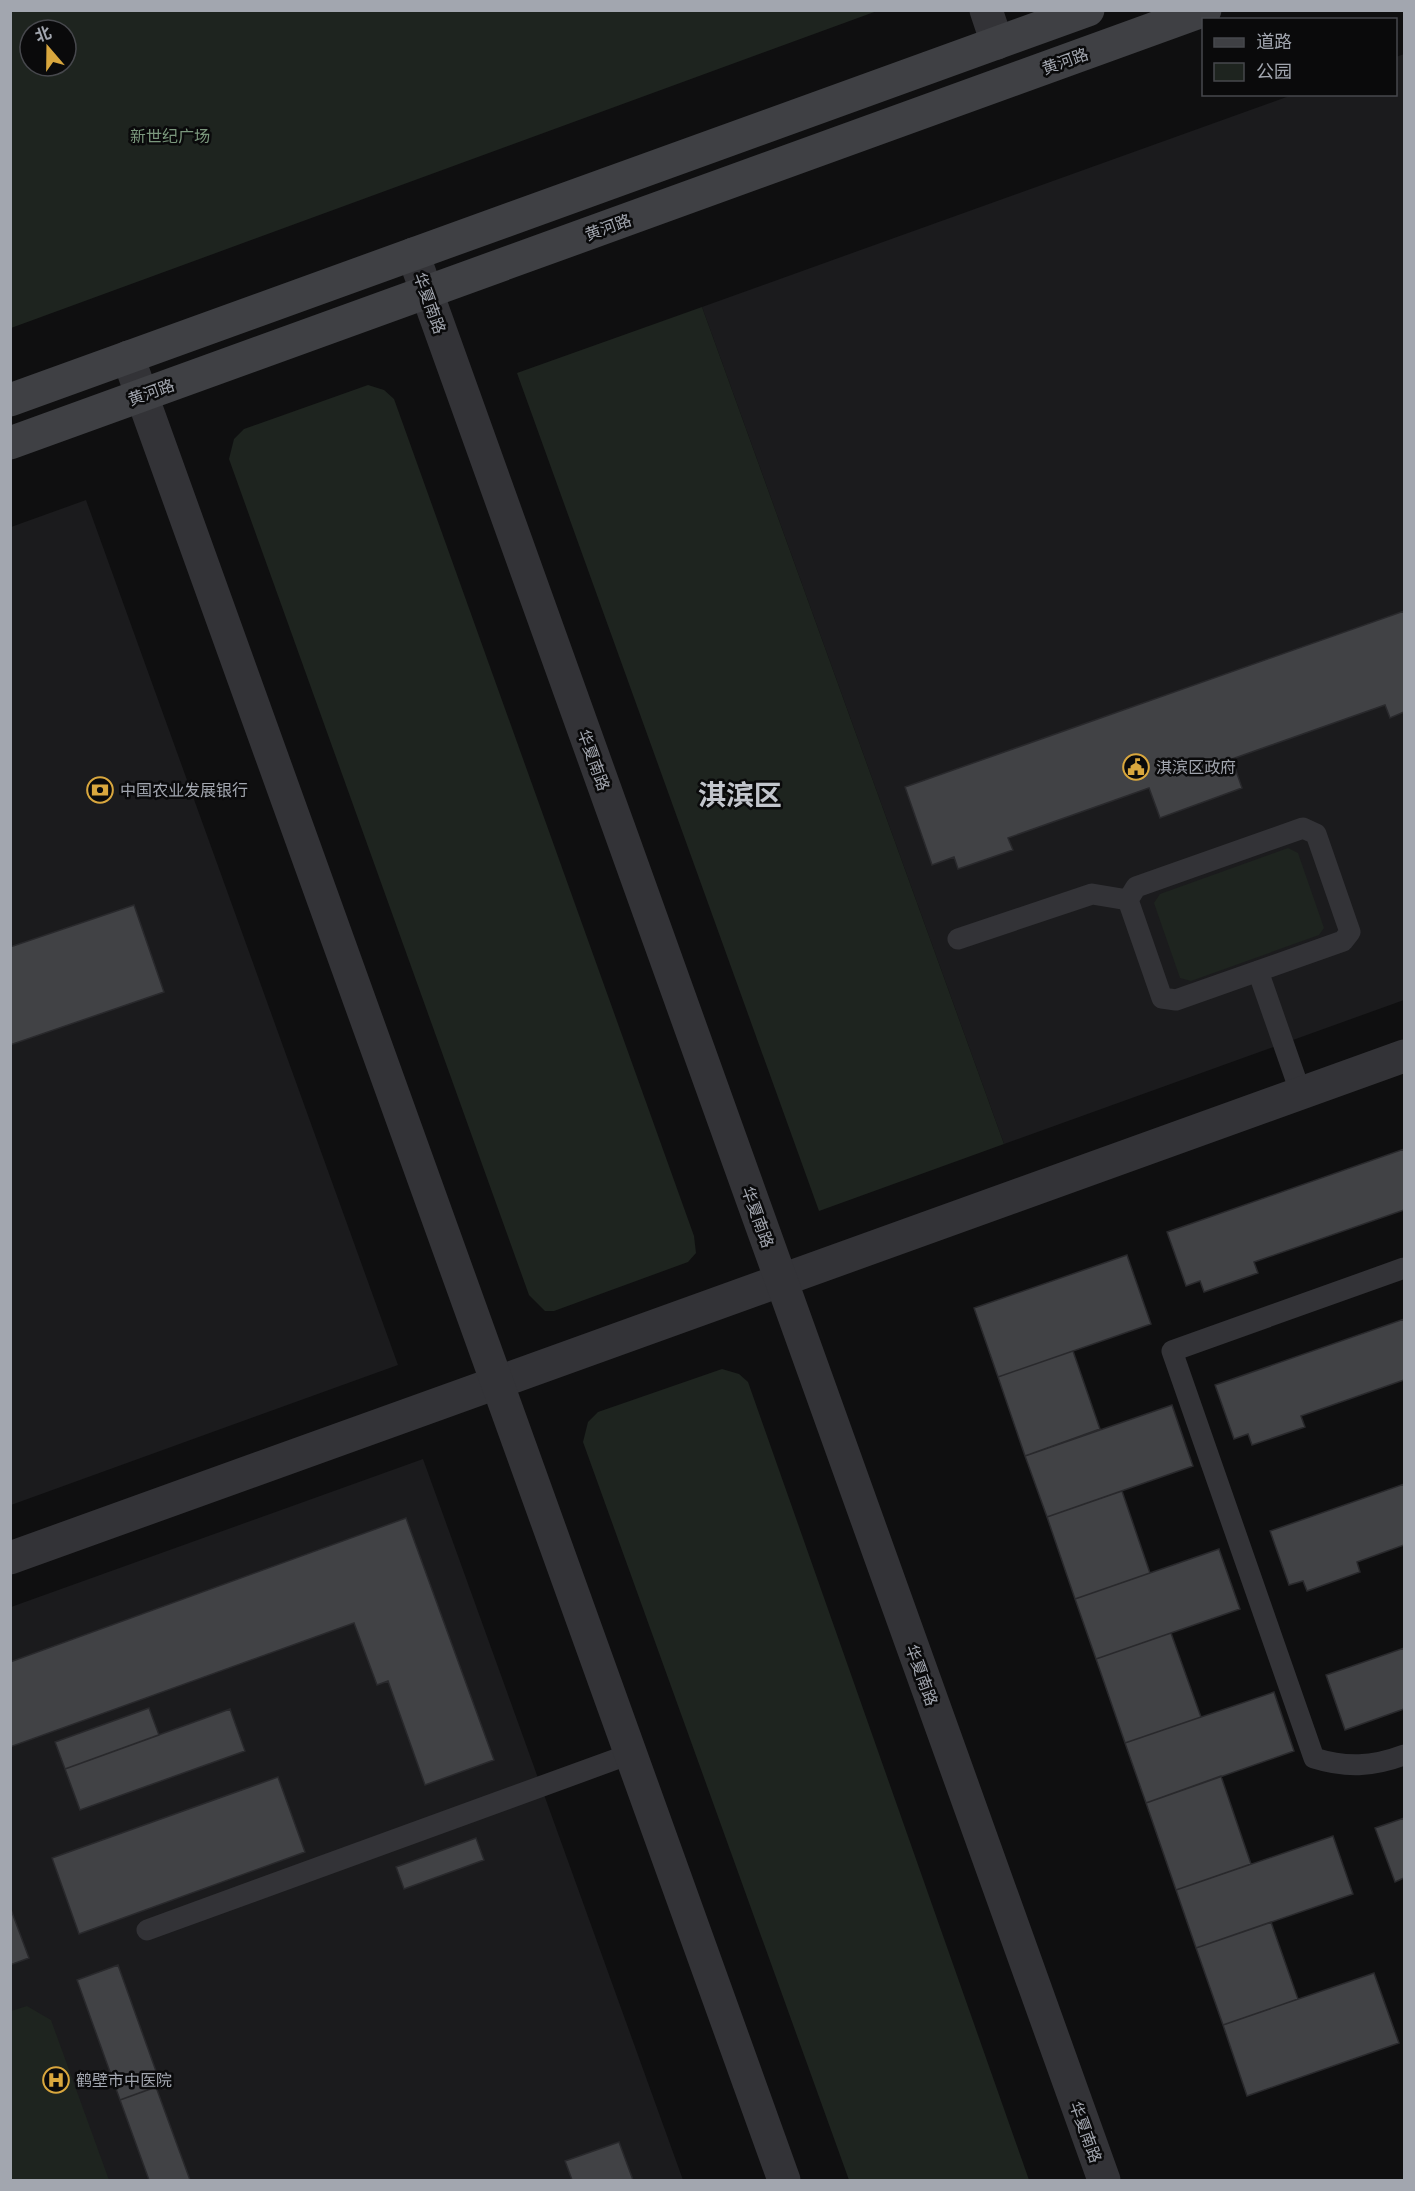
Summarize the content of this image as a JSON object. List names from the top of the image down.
{
  "streets": {
    "main road": ["黄河路"],
    "street": ["华夏南路"]
  },
  "crossings": [
    ["黄河路", "华夏南路"]
  ],
  "districts": ["淇滨区"],
  "parks": ["新世纪广场"],
  "places": {
    "public building": ["淇滨区政府"],
    "bank": ["中国农业发展银行"],
    "hospital": ["鹤壁市中医院"]
  },
  "legend": ["道路", "公园"],
  "north": "top"
}
